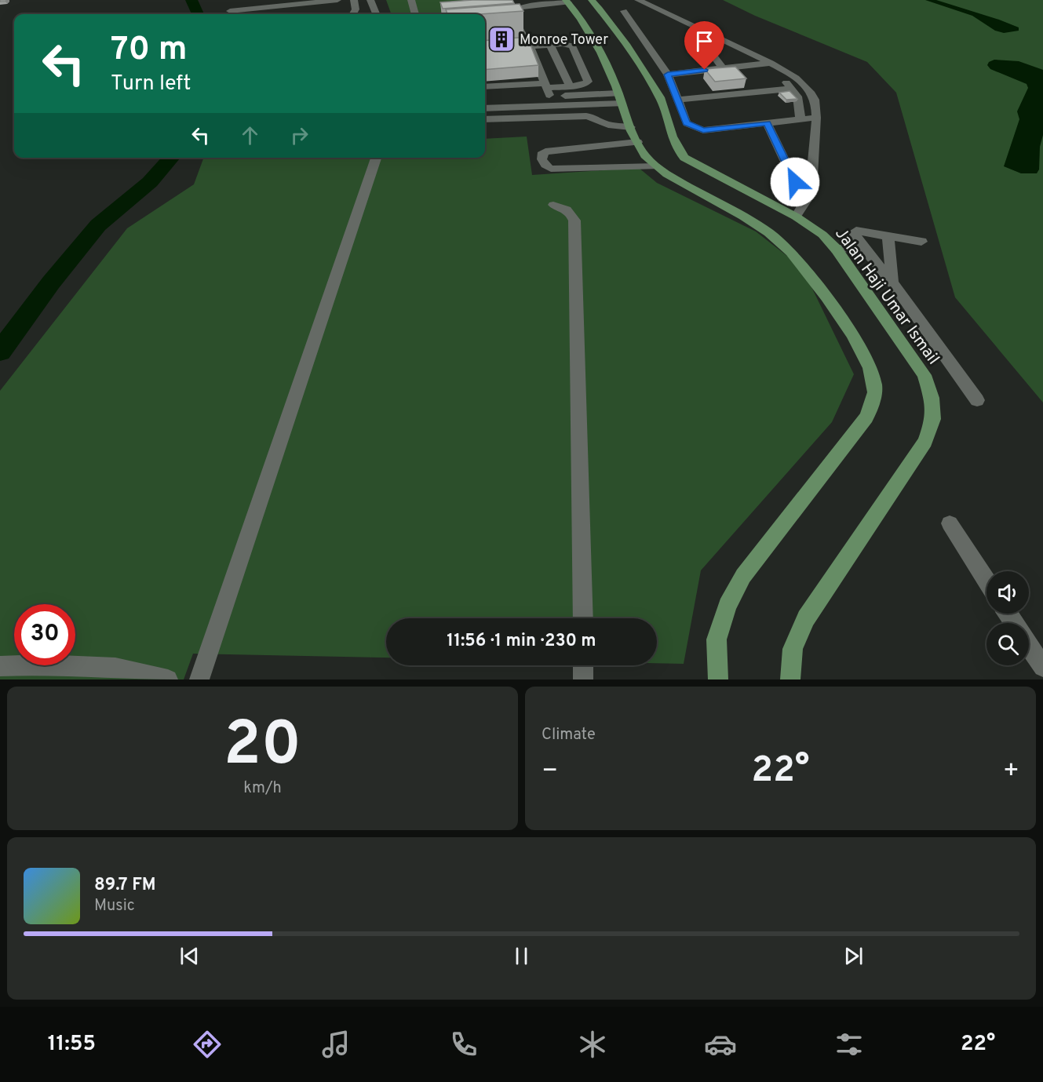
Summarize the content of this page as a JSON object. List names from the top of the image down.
{
  "streets": {
    "main road": ["Jalan Haji Umar Ismail"]
  },
  "places": {
    "building": ["Monroe Tower"]
  },
  "page": {
    "turn": ["70 m", "Turn left"],
    "limit": "30",
    "trip": "11:56 · 1 min · 230 m",
    "tile": [
      ["20", "km/h"],
      "Climate"
    ],
    "heat": ["−", "22°", "+"],
    "song": ["89.7 FM", "Music"],
    "tabs": ["11:55", "22°"]
  }
}
